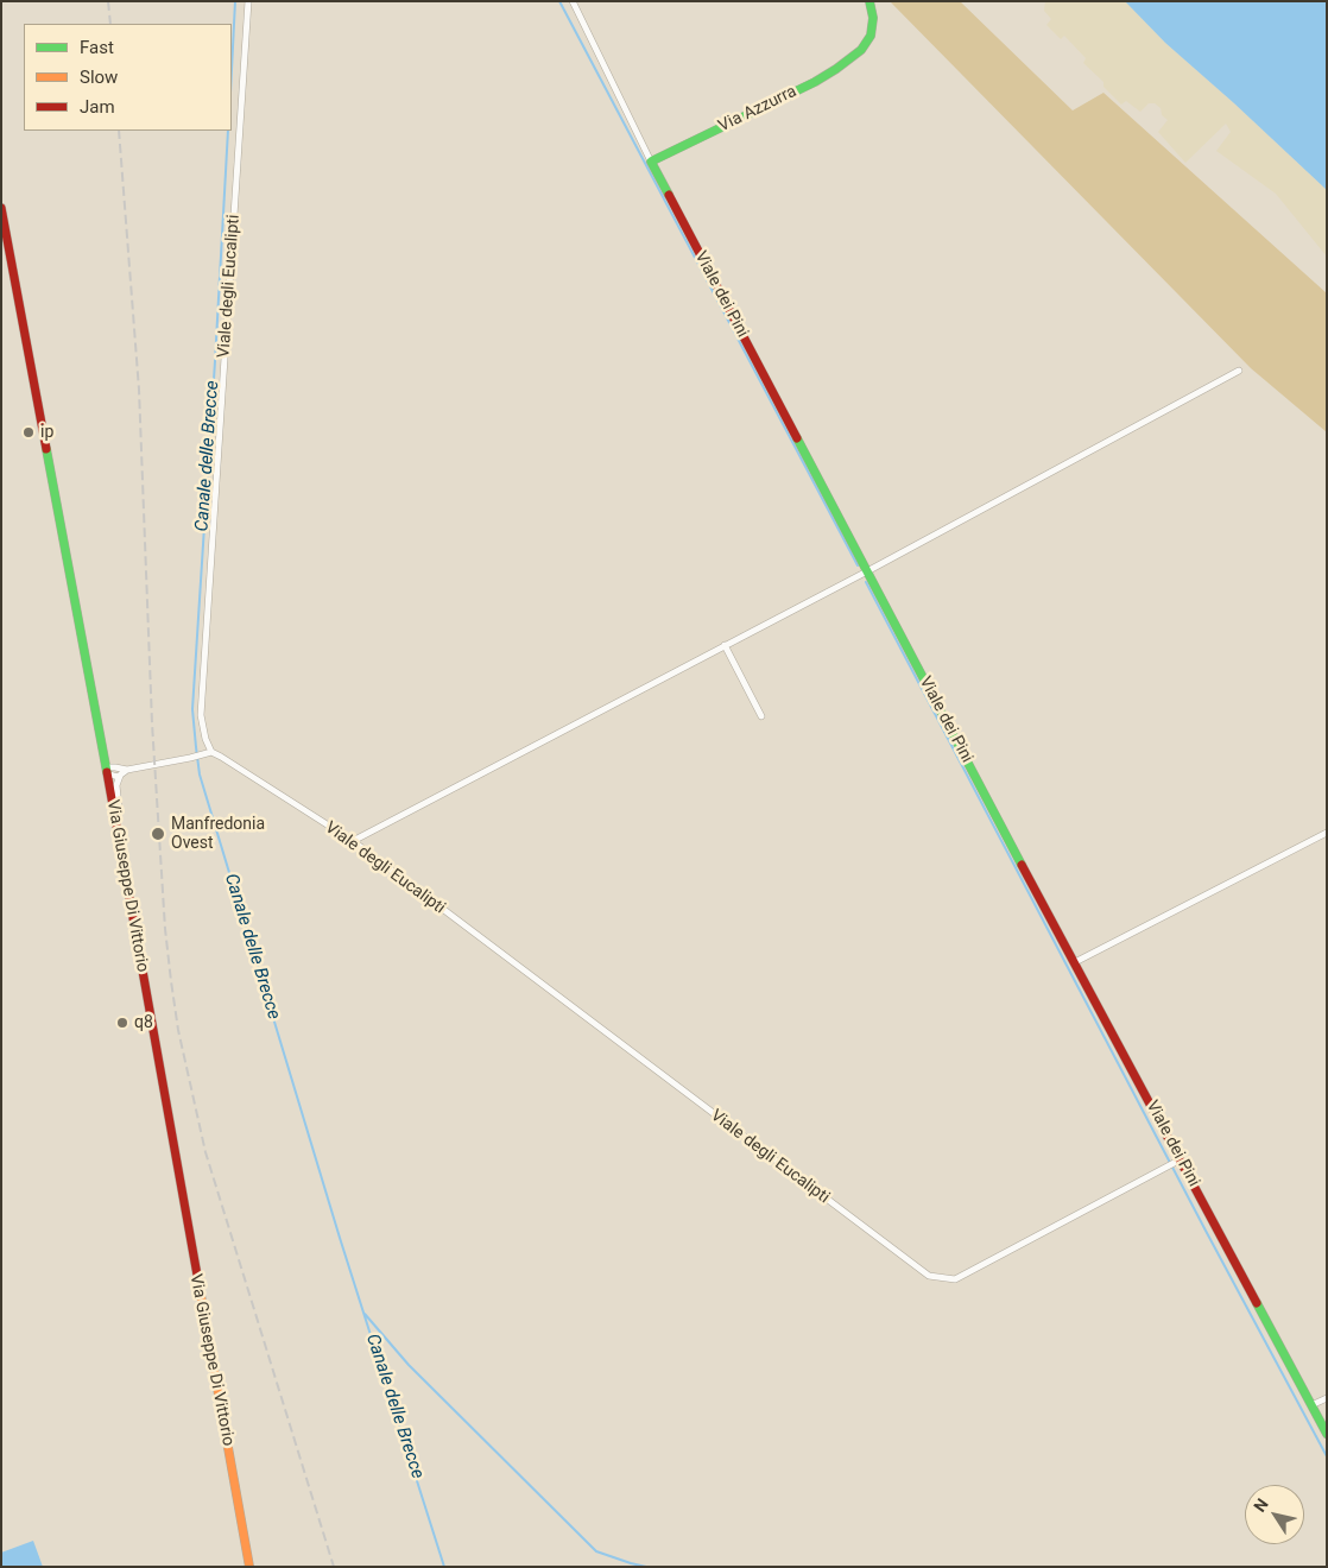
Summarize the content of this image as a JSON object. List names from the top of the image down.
{
  "streets": {
    "street": [
      "Via Azzurra",
      "Viale degli Eucalipti",
      "Viale dei Pini",
      "Via Giuseppe Di Vittorio"
    ]
  },
  "crossings": [
    ["Via Azzurra", "Viale dei Pini"],
    ["Viale degli Eucalipti", "Viale dei Pini"]
  ],
  "water": ["Canale delle Brecce"],
  "places": ["ip", "Manfredonia Ovest", "q8"],
  "legend": ["Fast", "Slow", "Jam"],
  "north": "top left"
}
